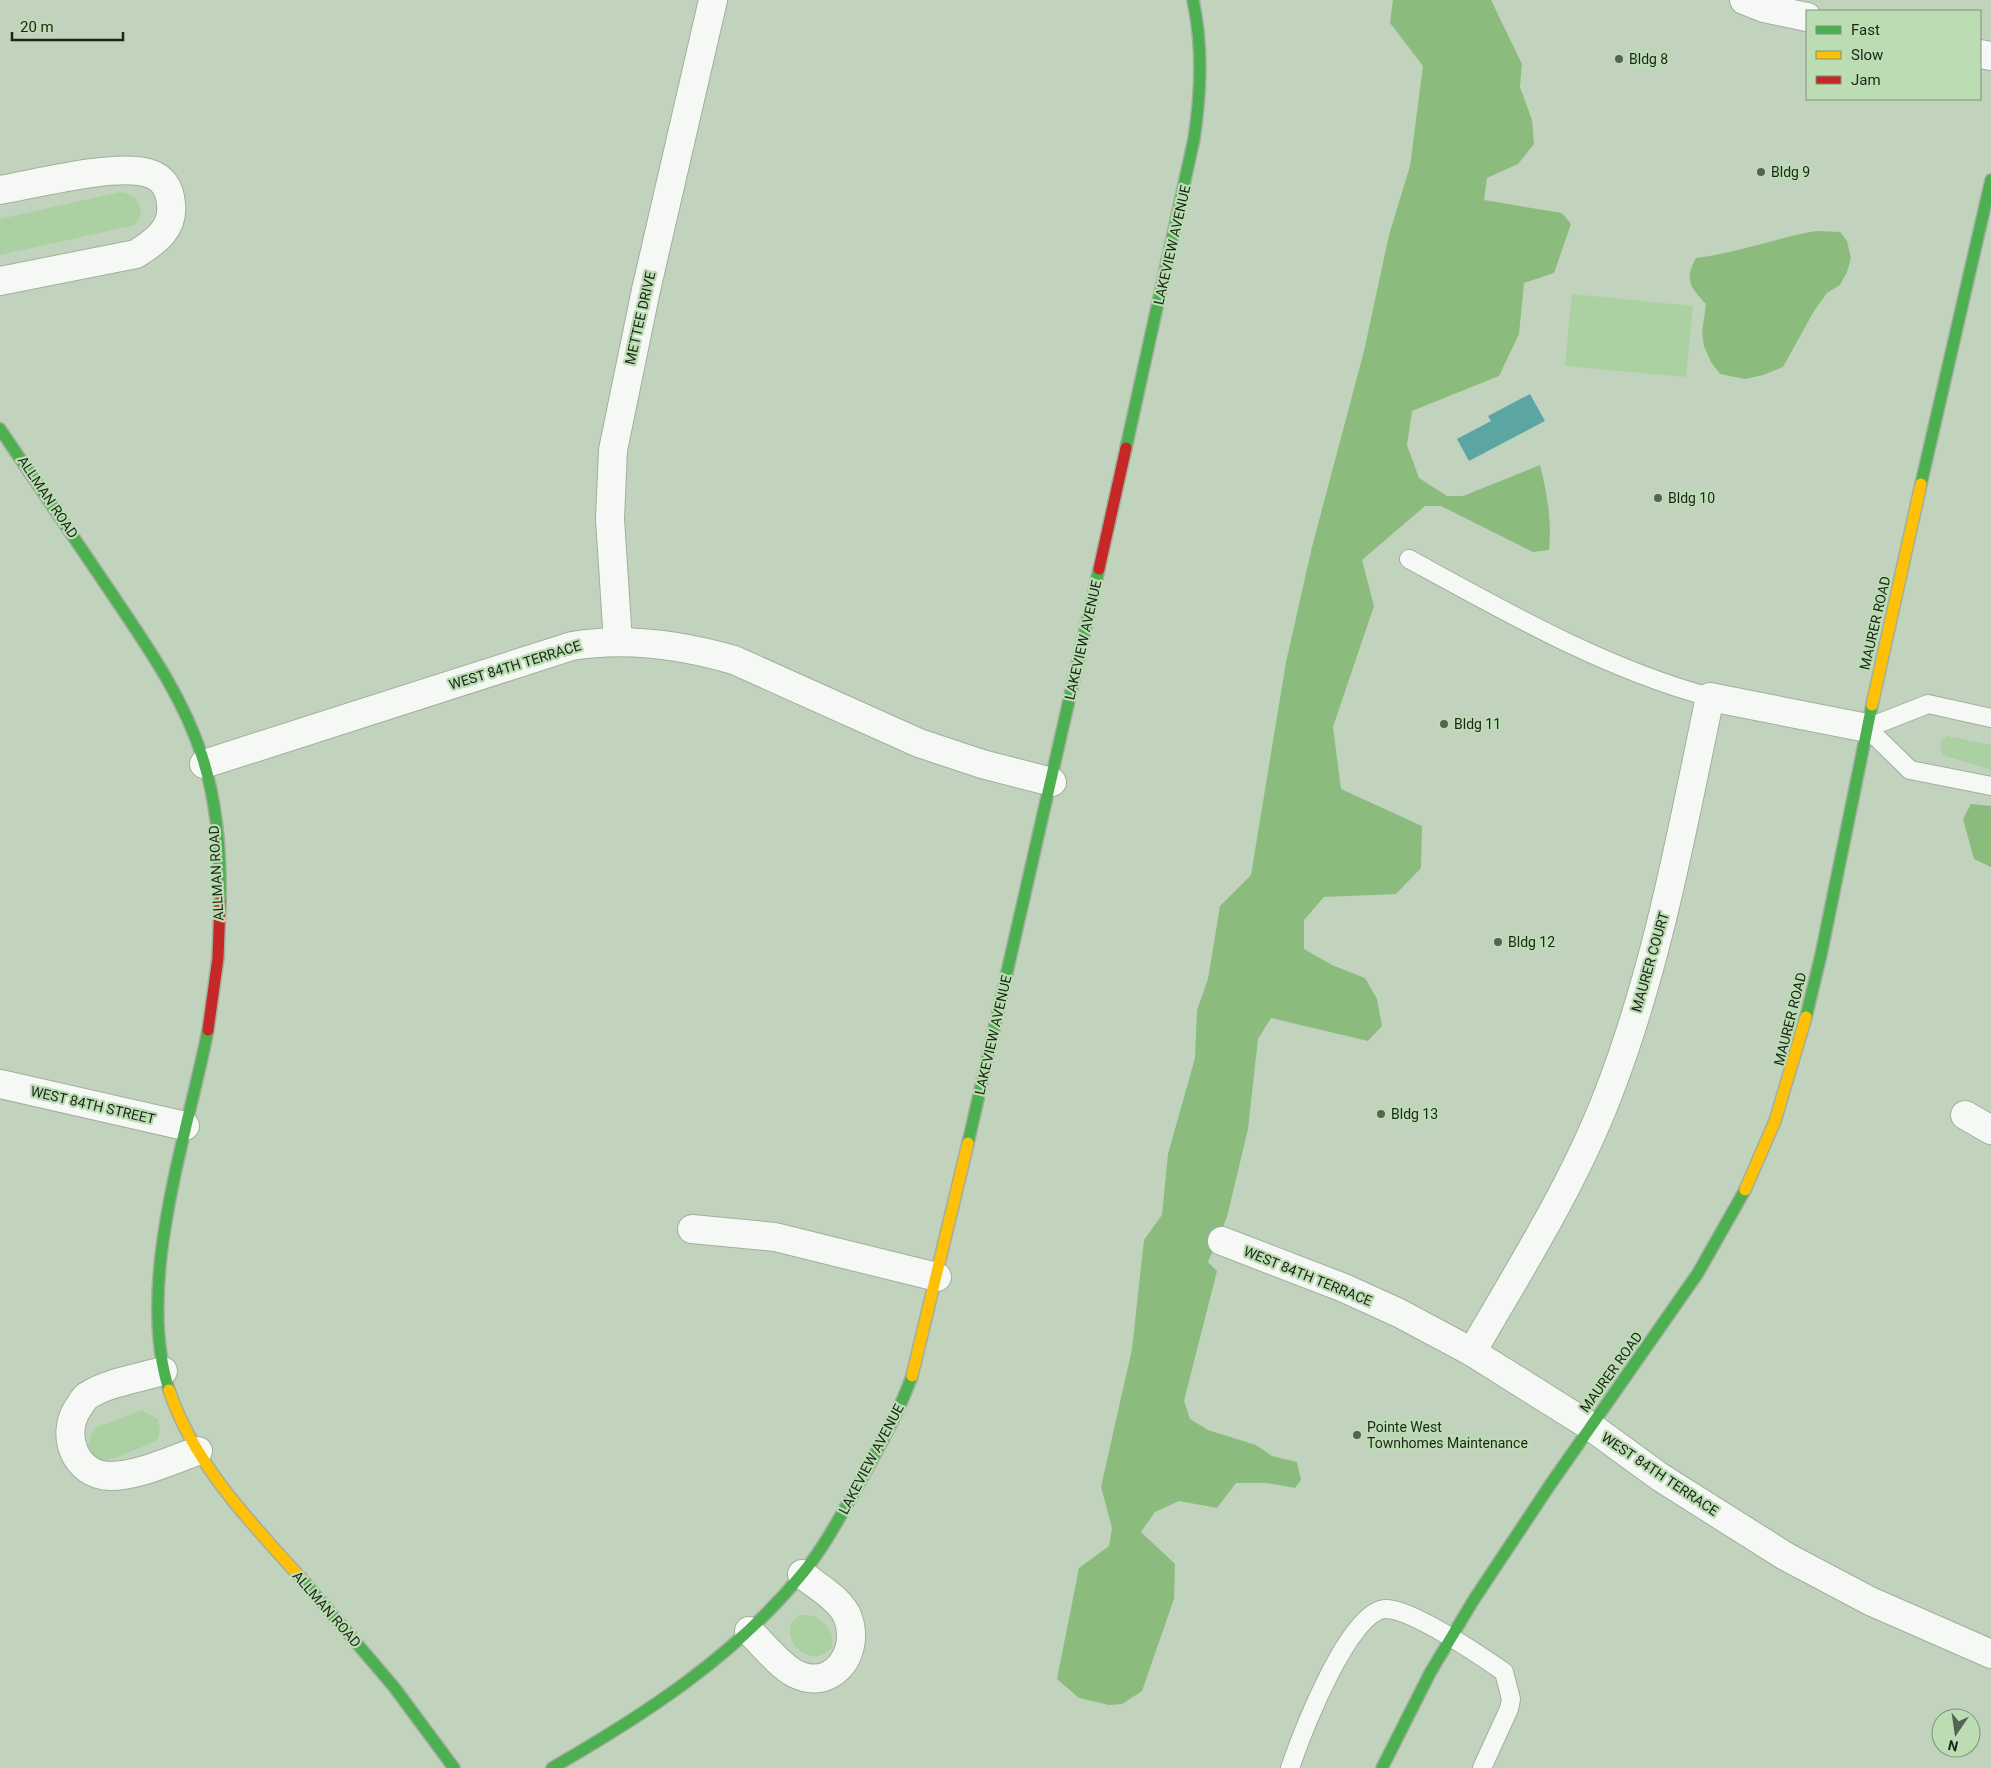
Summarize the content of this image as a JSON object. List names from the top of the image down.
{
  "streets": {
    "street": [
      "LAKEVIEW AVENUE",
      "METTEE DRIVE",
      "ALLMAN ROAD",
      "MAURER ROAD",
      "WEST 84TH TERRACE",
      "MAURER COURT",
      "WEST 84TH STREET"
    ]
  },
  "crossings": [
    ["LAKEVIEW AVENUE", "WEST 84TH TERRACE"],
    ["METTEE DRIVE", "WEST 84TH TERRACE"],
    ["ALLMAN ROAD", "WEST 84TH TERRACE"],
    ["ALLMAN ROAD", "WEST 84TH STREET"],
    ["MAURER ROAD", "WEST 84TH TERRACE"],
    ["WEST 84TH TERRACE", "MAURER COURT"]
  ],
  "places": [
    "Bldg 8",
    "Bldg 9",
    "Bldg 10",
    "Bldg 11",
    "Bldg 12",
    "Bldg 13",
    "Pointe West Townhomes Maintenance"
  ],
  "legend": ["Fast", "Slow", "Jam"],
  "scale_bar": "20 m",
  "north": "bottom"
}
